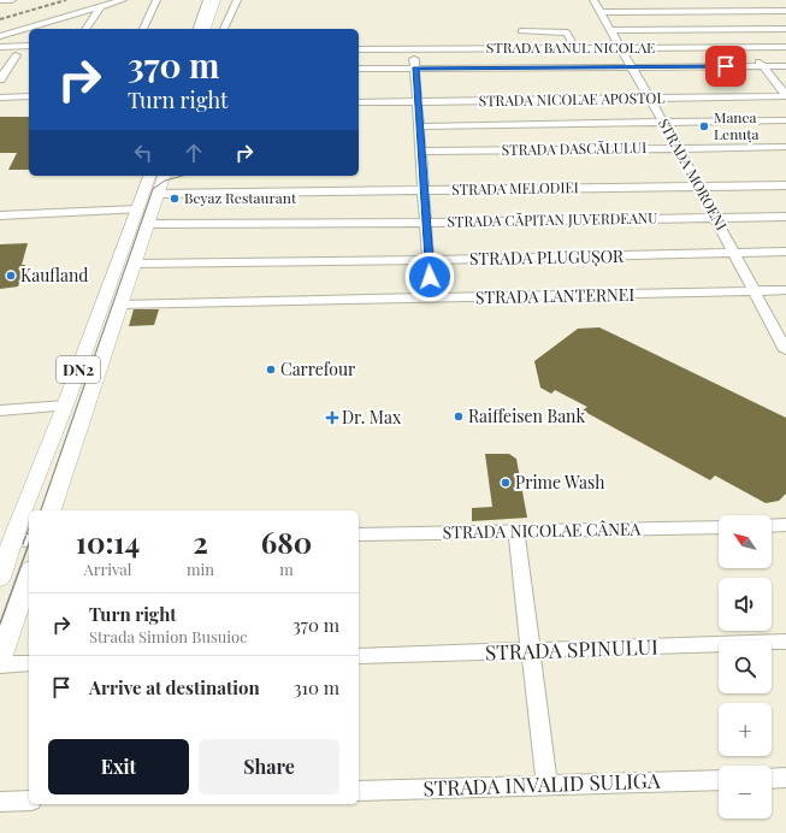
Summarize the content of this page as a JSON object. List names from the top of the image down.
{
  "streets": {
    "main road": ["DN2"],
    "street": [
      "STRADA BANUL NICOLAE",
      "STRADA NICOLAE APOSTOL",
      "STRADA DASCĂLULUI",
      "STRADA MOROENI",
      "STRADA MELODIEI",
      "STRADA CĂPITAN JUVERDEANU",
      "STRADA PLUGUȘOR",
      "STRADA LANTERNEI",
      "STRADA NICOLAE CÂNEA",
      "STRADA SPINULUI",
      "STRADA INVALID SULIGA"
    ]
  },
  "crossings": [
    ["STRADA BANUL NICOLAE", "STRADA MOROENI"],
    ["STRADA NICOLAE APOSTOL", "STRADA MOROENI"],
    ["STRADA DASCĂLULUI", "STRADA MOROENI"],
    ["STRADA MOROENI", "STRADA MELODIEI"],
    ["STRADA MOROENI", "STRADA CĂPITAN JUVERDEANU"],
    ["STRADA MOROENI", "STRADA PLUGUȘOR"],
    ["STRADA MOROENI", "STRADA LANTERNEI"],
    ["STRADA MELODIEI", "DN2"],
    ["STRADA CĂPITAN JUVERDEANU", "DN2"],
    ["STRADA PLUGUȘOR", "DN2"],
    ["STRADA LANTERNEI", "DN2"]
  ],
  "places": {
    "other": [
      "Manea Lenuța",
      "Beyaz Restaurant",
      "Kaufland",
      "Carrefour",
      "Raiffeisen Bank",
      "Prime Wash"
    ],
    "health": ["Dr. Max"]
  },
  "north": "top left",
  "page": {
    "turn": ["370 m", "Turn right"],
    "eta": [
      "10:14",
      "Arrival",
      "2",
      "min",
      "680",
      "m"
    ],
    "map_buttons": ["+", "−"],
    "list": [
      {
        "name": "Turn right",
        "note": "Strada Simion Busuioc",
        "value": "370 m"
      },
      {
        "name": "Arrive at destination",
        "value": "310 m"
      }
    ],
    "buttons": ["Exit", "Share"]
  }
}
